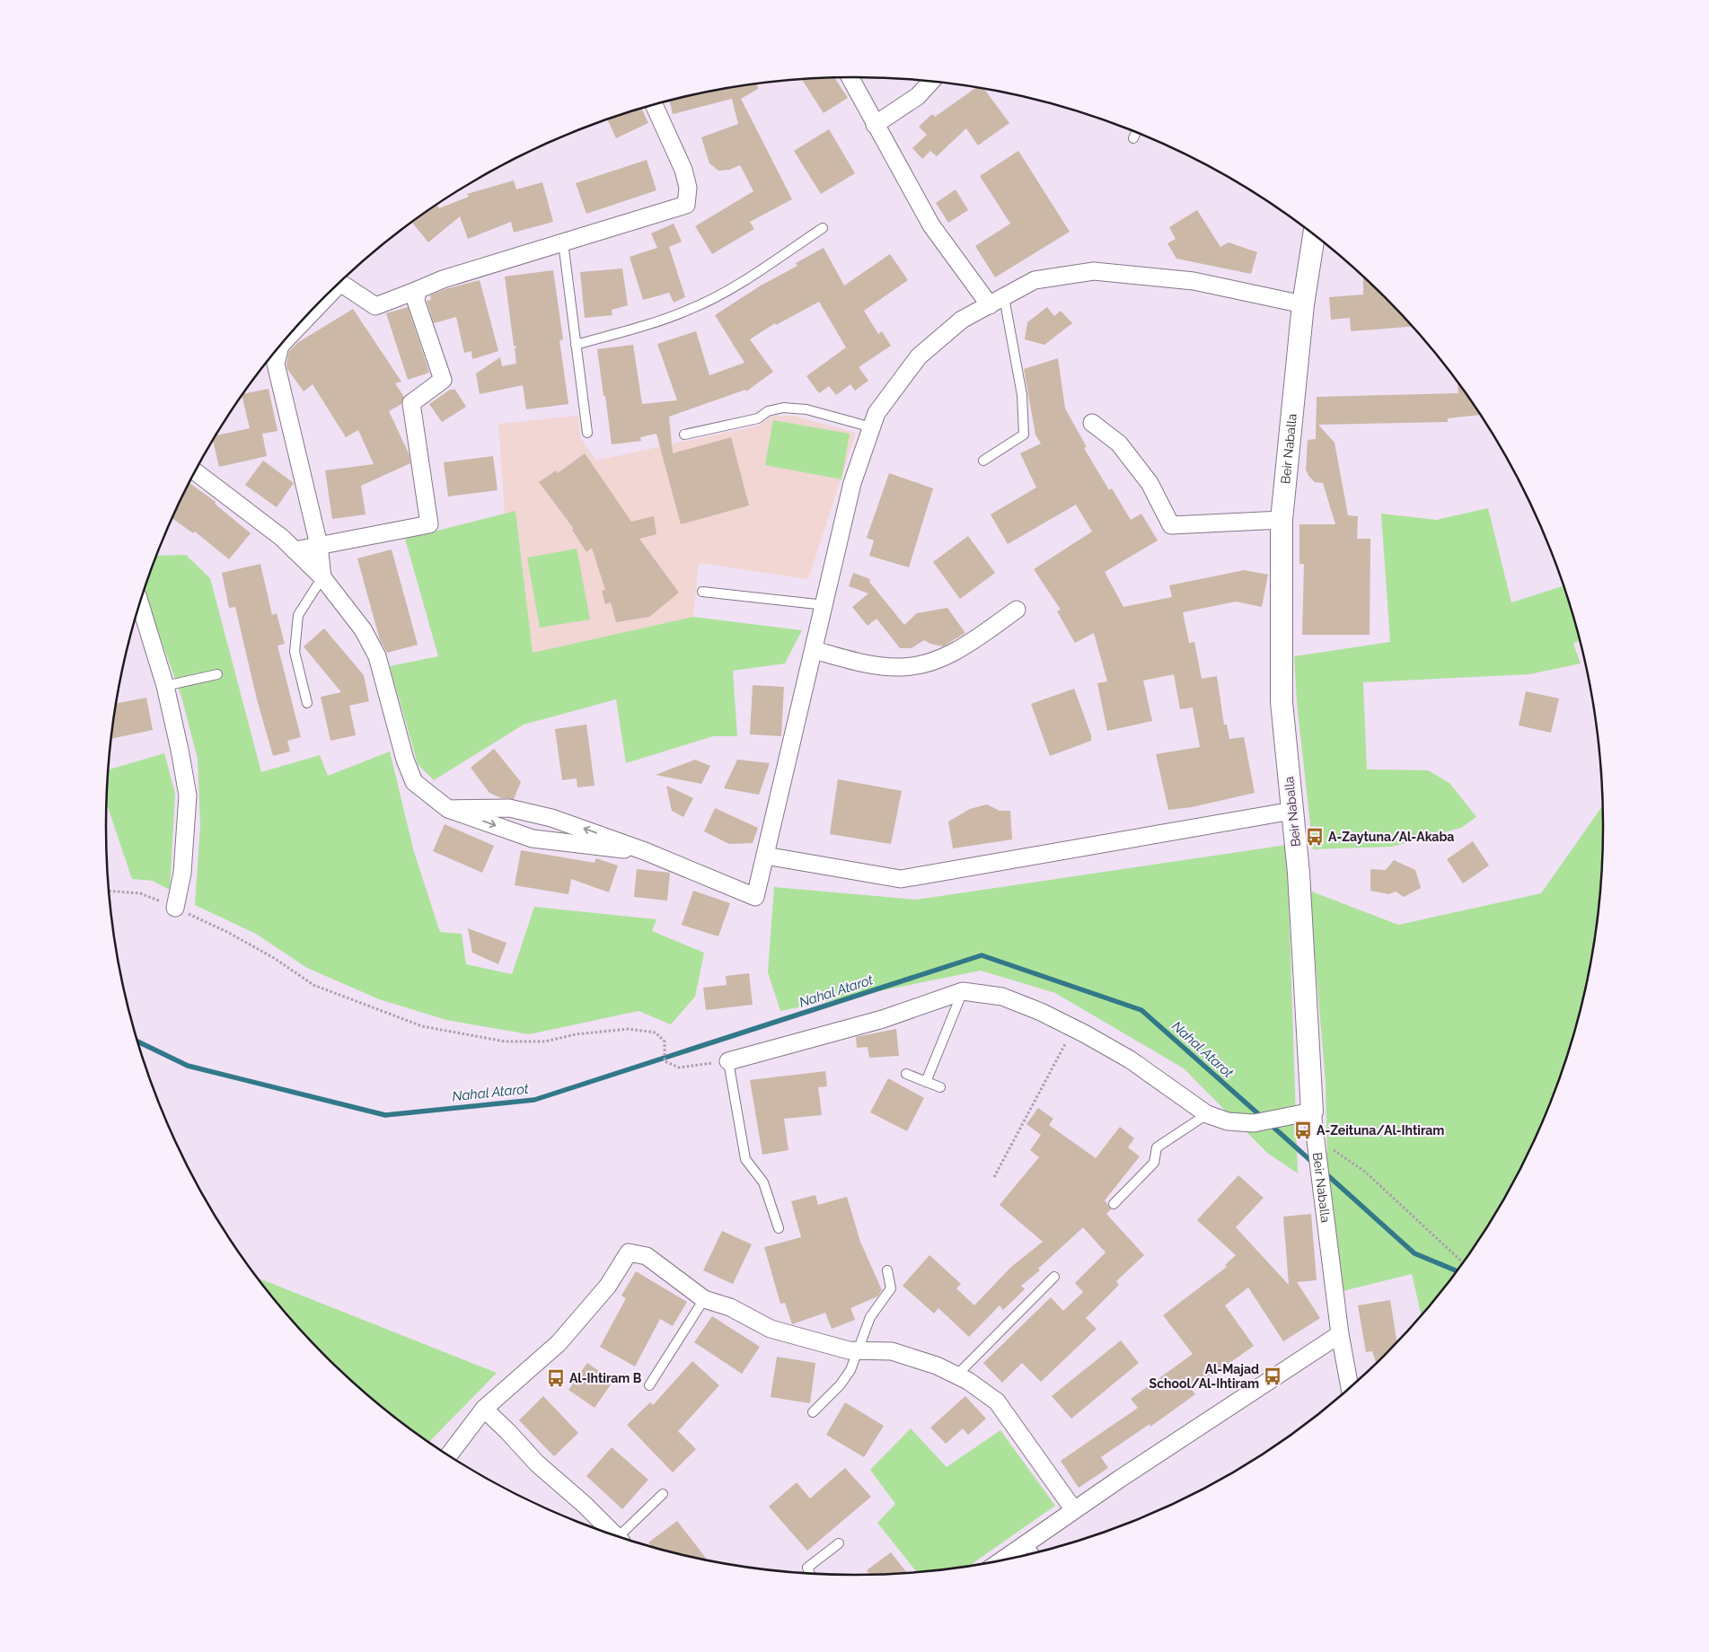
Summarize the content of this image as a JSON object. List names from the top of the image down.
{
  "streets": {
    "street": ["Beir Naballa"]
  },
  "water": ["Nahal Atarot"],
  "places": {
    "bus stop": [
      "A-Zaytuna/Al-Akaba",
      "A-Zeituna/Al-Ihtiram",
      "Al-Majad School/Al-Ihtiram",
      "Al-Ihtiram B"
    ]
  }
}
